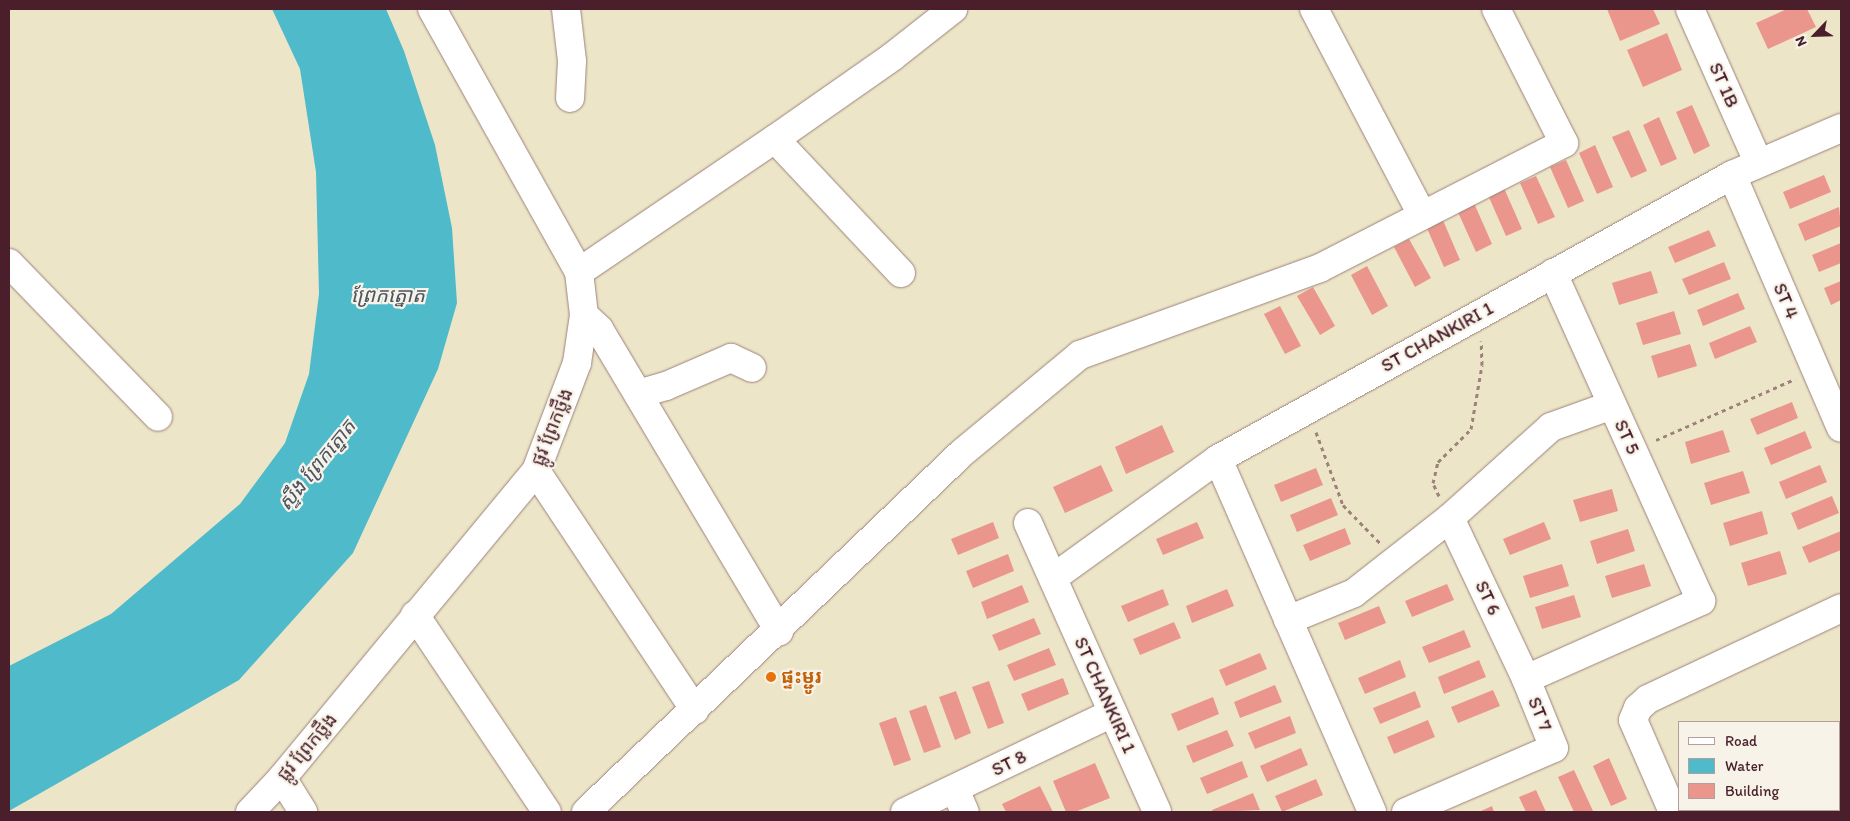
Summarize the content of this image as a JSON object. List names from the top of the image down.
{
  "streets": {
    "street": [
      "ST 1B",
      "ST 4",
      "ST CHANKIRI 1",
      "ផ្លូវ ព្រែកថ្លឹង",
      "ST 5",
      "ST 6",
      "ST 7",
      "ST 8"
    ]
  },
  "crossings": [
    ["ST 1B", "ST CHANKIRI 1"],
    ["ST 4", "ST CHANKIRI 1"],
    ["ST CHANKIRI 1", "ST 5"],
    ["ST CHANKIRI 1", "ST 8"],
    ["ST 5", "ST 7"],
    ["ST 6", "ST 7"]
  ],
  "water": ["ព្រែកត្នោត", "ស្ទឹង ព្រែកត្នោត"],
  "places": ["ផ្ទះម្ជូរ"],
  "legend": ["Road", "Water", "Building"],
  "north": "bottom left"
}
